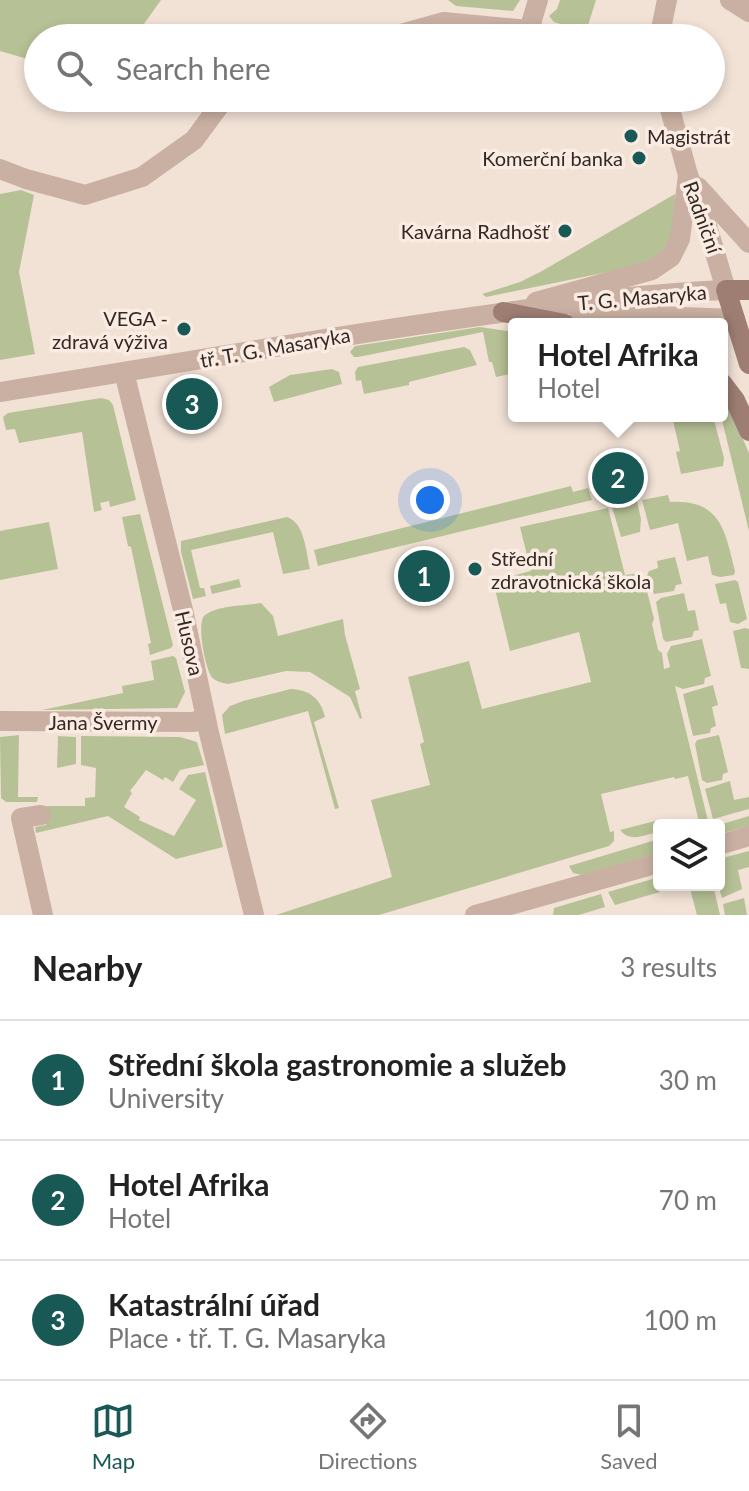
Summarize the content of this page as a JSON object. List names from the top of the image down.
{
  "streets": {
    "street": [
      "Radniční",
      "T. G. Masaryka",
      "tř. T. G. Masaryka",
      "Husova",
      "Jana Švermy"
    ]
  },
  "crossings": [
    ["Radniční", "T. G. Masaryka"],
    ["T. G. Masaryka", "tř. T. G. Masaryka"],
    ["tř. T. G. Masaryka", "Husova"],
    ["Husova", "Jana Švermy"]
  ],
  "places": [
    "Magistrát",
    "Komerční banka",
    "Kavárna Radhošť",
    "VEGA - zdravá výživa",
    "Střední zdravotnická škola"
  ],
  "page": {
    "search": "Search here",
    "popup": ["Hotel Afrika", "Hotel"],
    "pins": ["3", "2", "1"],
    "heading": ["Nearby", "3 results"],
    "list": [
      {
        "mark": "1",
        "name": "Střední škola gastronomie a služeb",
        "note": "University",
        "value": "30 m"
      },
      {
        "mark": "2",
        "name": "Hotel Afrika",
        "note": "Hotel",
        "value": "70 m"
      },
      {
        "mark": "3",
        "name": "Katastrální úřad",
        "note": "Place · tř. T. G. Masaryka",
        "value": "100 m"
      }
    ],
    "nav": ["Map", "Directions", "Saved"]
  }
}
